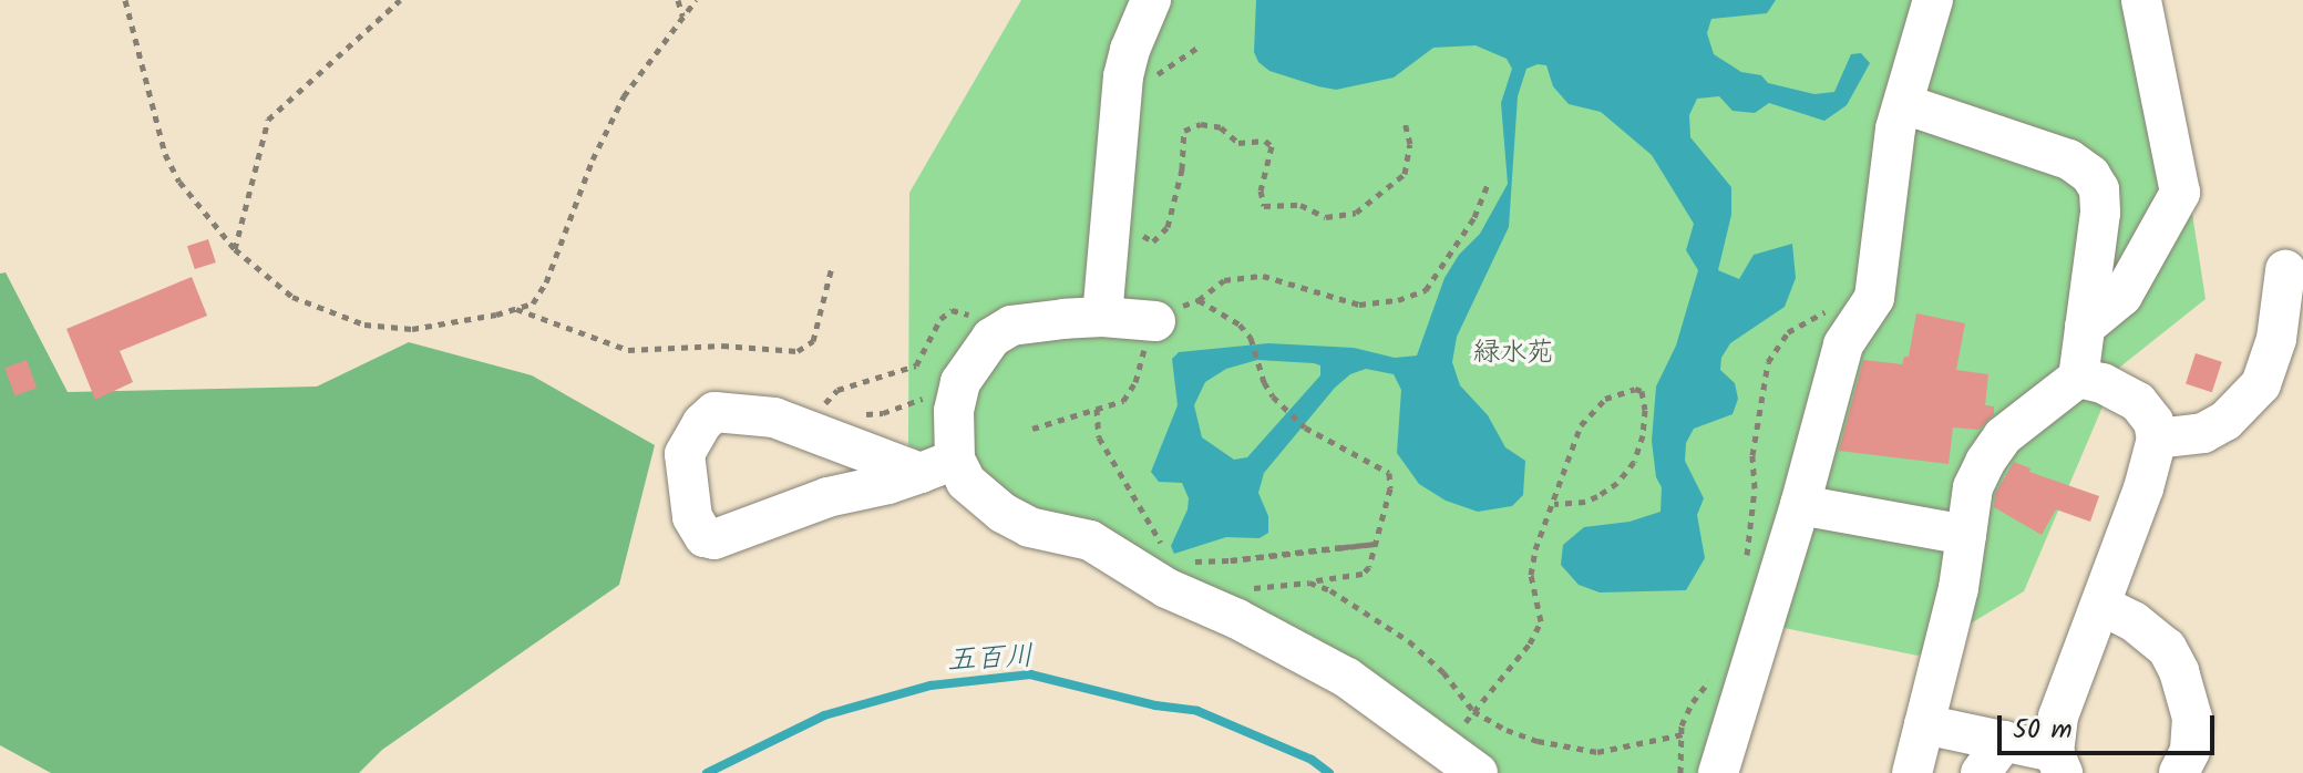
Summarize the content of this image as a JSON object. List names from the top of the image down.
{
  "water": ["五百川"],
  "parks": ["緑水苑"],
  "scale_bar": "50 m"
}
